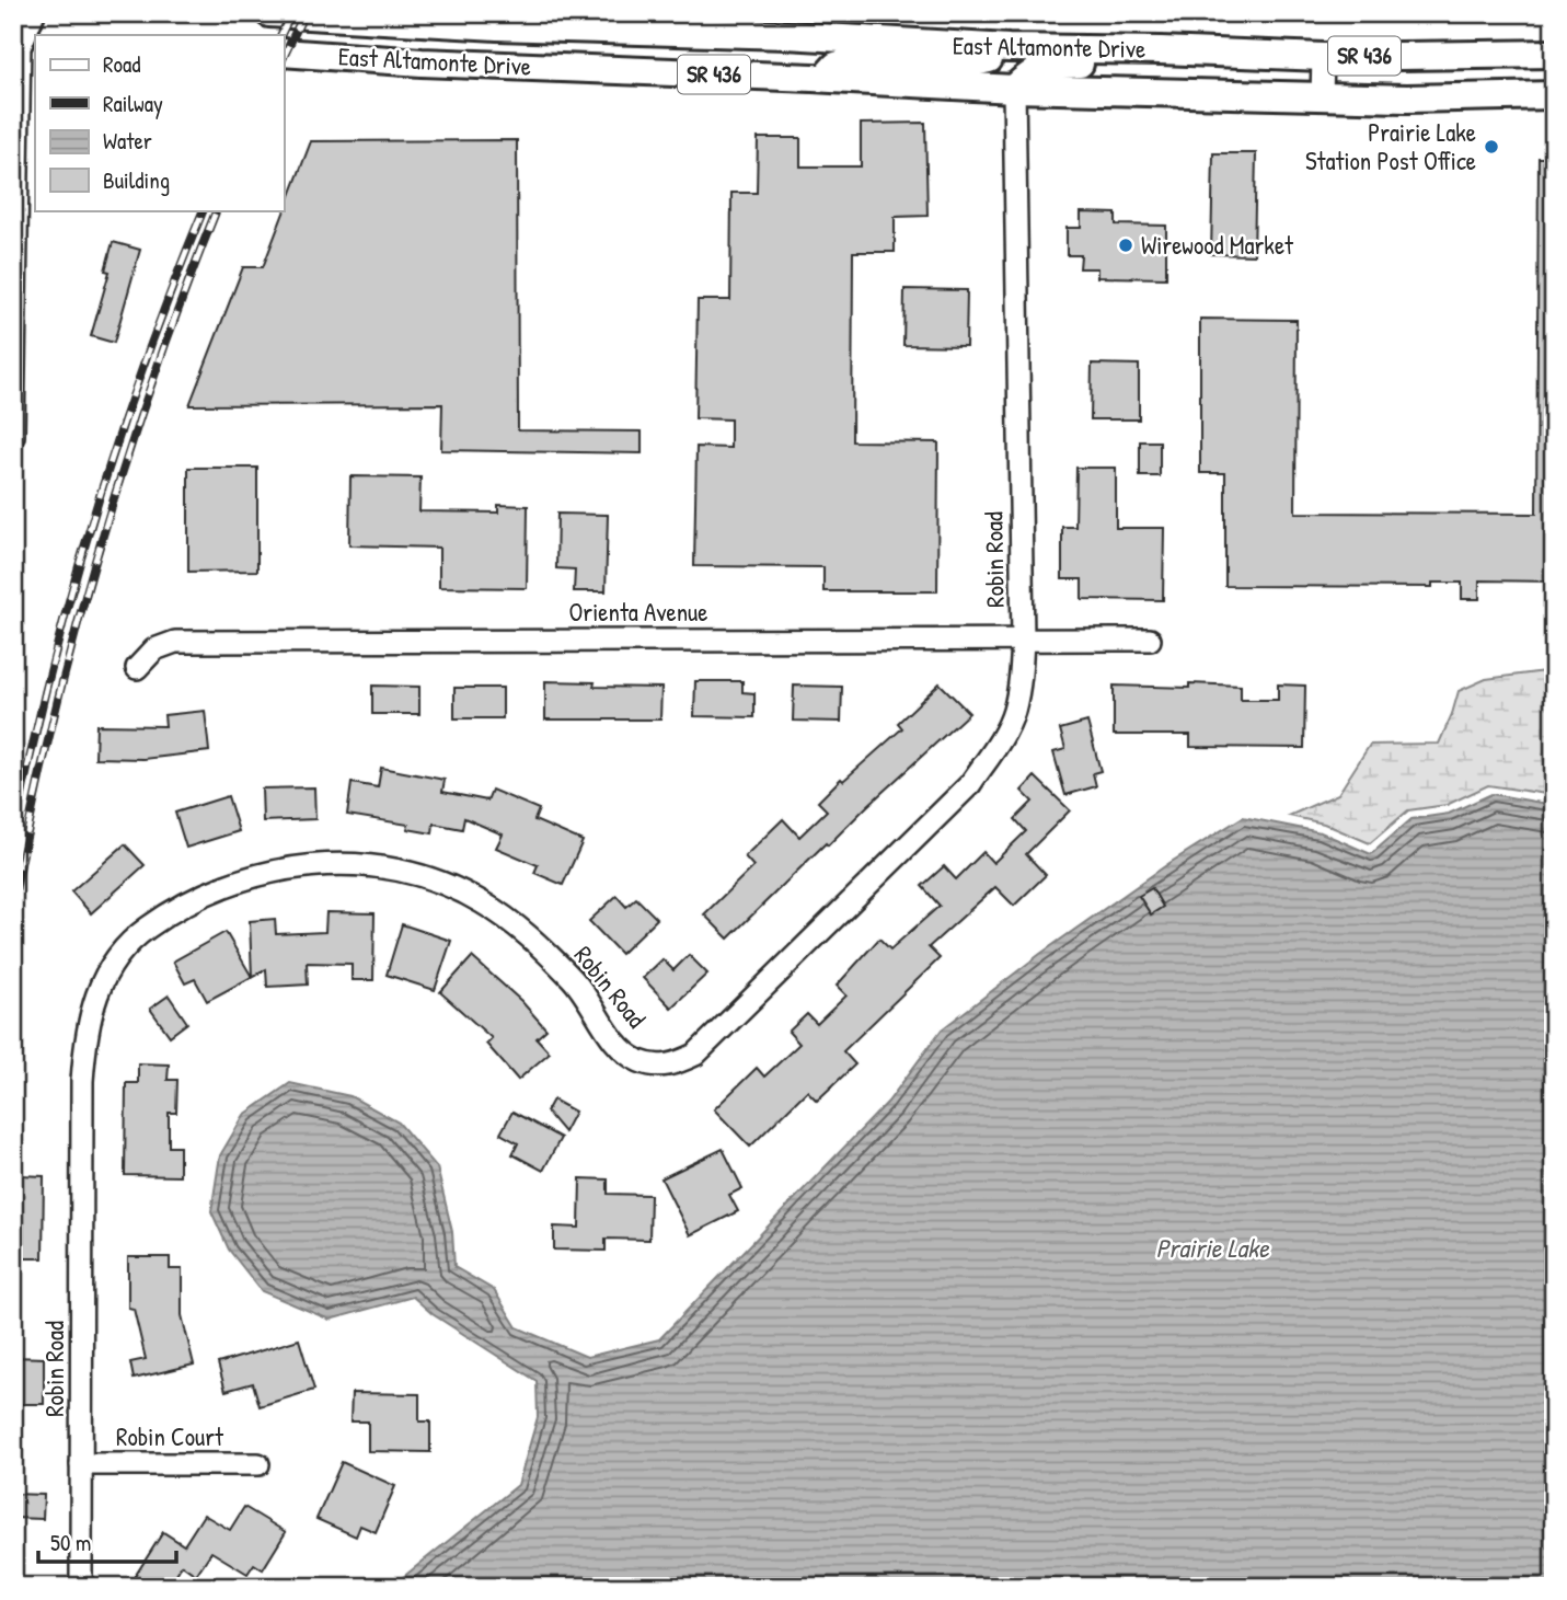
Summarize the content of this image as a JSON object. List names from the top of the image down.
{
  "streets": {
    "main road": ["East Altamonte Drive", "SR 436"],
    "street": ["Robin Road", "Orienta Avenue", "Robin Court"]
  },
  "crossings": [
    ["East Altamonte Drive", "Robin Road"],
    ["Robin Road", "Orienta Avenue"],
    ["Robin Road", "Robin Court"]
  ],
  "water": ["Prairie Lake"],
  "places": ["Prairie Lake Station Post Office", "Wirewood Market"],
  "legend": [
    "Road",
    "Railway",
    "Water",
    "Building"
  ],
  "scale_bar": "50 m"
}
